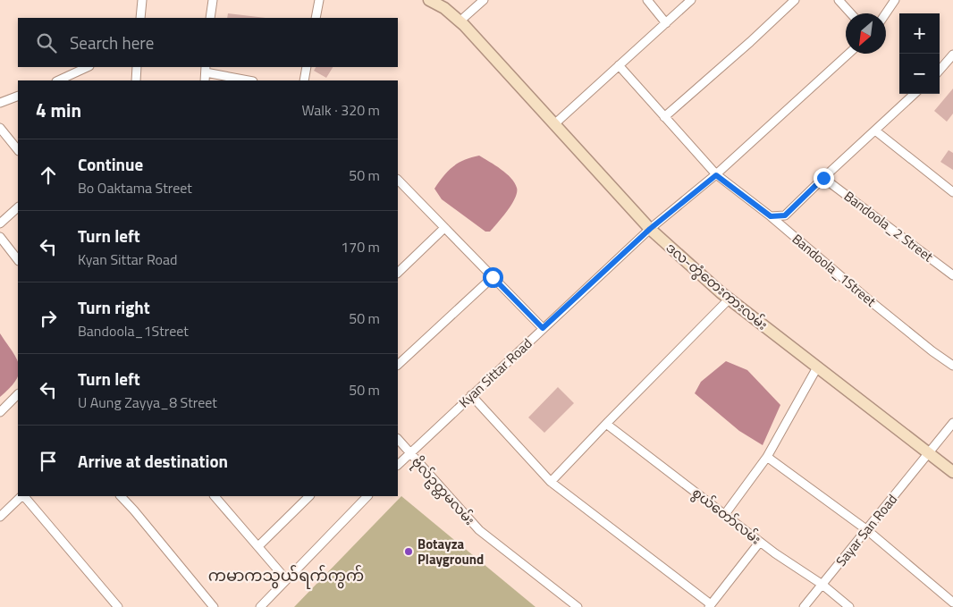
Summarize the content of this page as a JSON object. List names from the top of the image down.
{
  "streets": {
    "main road": ["ဒလ-တွံတေးကားလမ်း"],
    "street": [
      "Bandoola_2 Street",
      "Bandoola_1Street",
      "Kyan Sittar Road",
      "ဗိုလ်ဥတ္တမလမ်း",
      "စွယ်တော်လမ်း",
      "Sayar San Road"
    ]
  },
  "crossings": [
    ["Bandoola_1Street", "Kyan Sittar Road"],
    ["ဒလ-တွံတေးကားလမ်း", "Kyan Sittar Road"],
    ["ဒလ-တွံတေးကားလမ်း", "Sayar San Road"],
    ["Kyan Sittar Road", "ဗိုလ်ဥတ္တမလမ်း"],
    ["စွယ်တော်လမ်း", "Sayar San Road"]
  ],
  "districts": ["ကမာကသွယ်ရက်ကွက်"],
  "places": ["Botayza Playground"],
  "north": "bottom left",
  "page": {
    "map_buttons": ["+", "−"],
    "search": "Search here",
    "heading": ["4 min", "Walk · 320 m"],
    "list": [
      ["Continue", "Bo Oaktama Street", "50 m"],
      ["Turn left", "Kyan Sittar Road", "170 m"],
      ["Turn right", "Bandoola_1Street", "50 m"],
      ["Turn left", "U Aung Zayya_8 Street", "50 m"],
      "Arrive at destination"
    ]
  }
}
